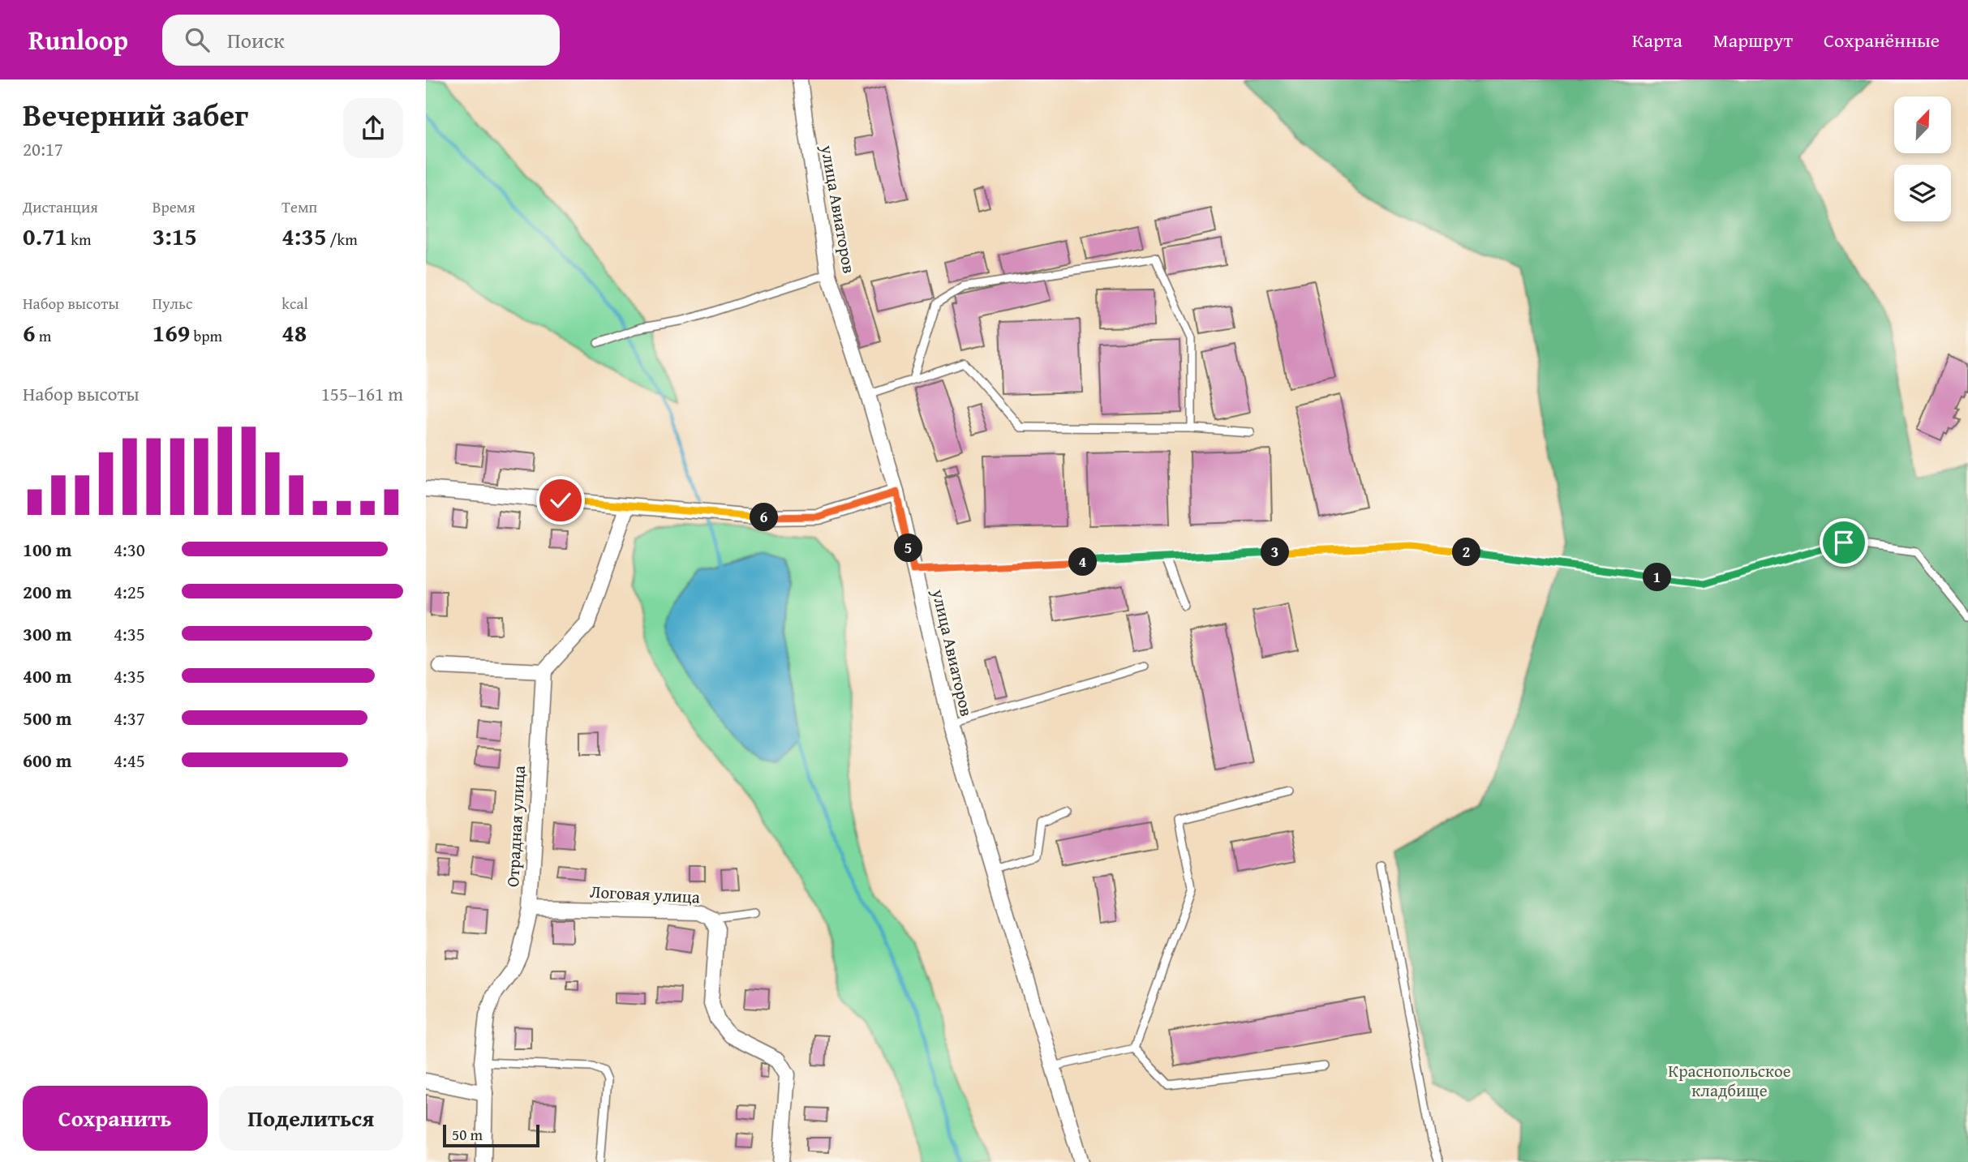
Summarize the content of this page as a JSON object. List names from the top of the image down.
{
  "streets": {
    "street": ["улица Авиаторов", "Отрадная улица", "Логовая улица"]
  },
  "crossings": [
    ["Отрадная улица", "Логовая улица"]
  ],
  "parks": ["Краснопольское кладбище"],
  "scale_bar": "50 m",
  "north": "top right",
  "page": {
    "header": "Runloop",
    "search": "Поиск",
    "nav": ["Карта", "Маршрут", "Сохранённые"],
    "heading": ["Вечерний забег", "20:17"],
    "stats": [
      ["Дистанция", "0.71 km"],
      ["Время", "3:15"],
      ["Темп", "4:35 /km"],
      ["Набор высоты", "6 m"],
      ["Пульс", "169 bpm"],
      ["kcal", "48"]
    ],
    "chart": ["Набор высоты", "155–161 m"],
    "pins": [
      "6",
      "5",
      "2",
      "3",
      "4",
      "1"
    ],
    "list": [
      {
        "name": "100 m",
        "note": "4:30"
      },
      {
        "name": "200 m",
        "note": "4:25"
      },
      {
        "name": "300 m",
        "note": "4:35"
      },
      {
        "name": "400 m",
        "note": "4:35"
      },
      {
        "name": "500 m",
        "note": "4:37"
      },
      {
        "name": "600 m",
        "note": "4:45"
      }
    ],
    "buttons": ["Сохранить", "Поделиться"],
    "scale": "50 m"
  }
}
